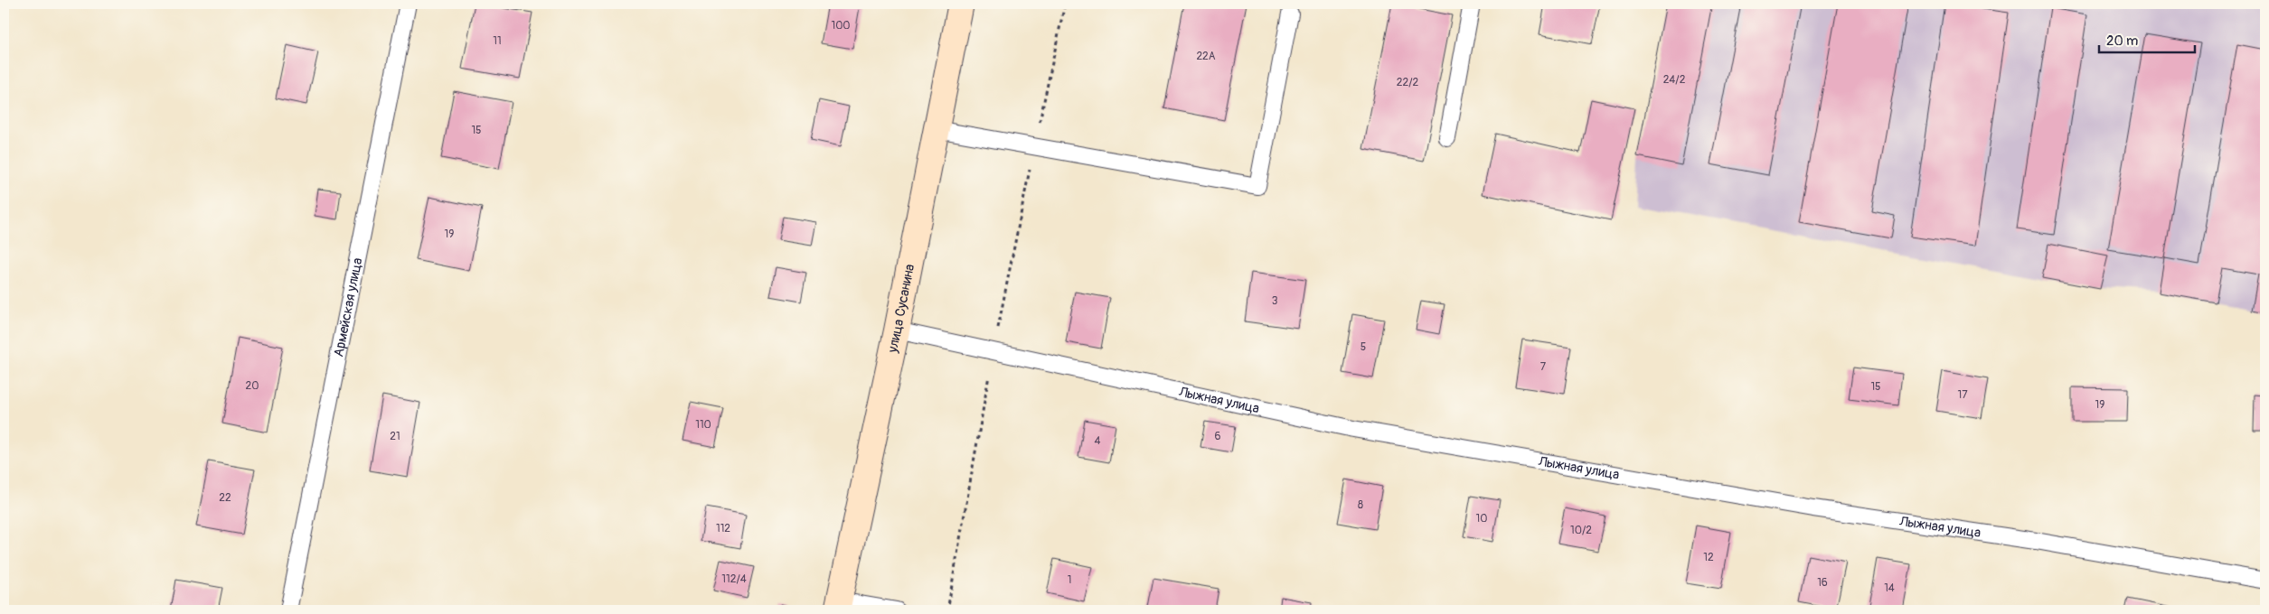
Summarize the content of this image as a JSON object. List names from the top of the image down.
{
  "streets": {
    "street": ["улица Сусанина"],
    "lane": ["Армейская улица", "Лыжная улица"]
  },
  "crossings": [
    ["улица Сусанина", "Лыжная улица"]
  ],
  "house_numbers": [
    "100",
    "11",
    "22А",
    "24/2",
    "22/2",
    "15",
    "19",
    "3",
    "5",
    "7",
    "20",
    "15",
    "17",
    "19",
    "110",
    "21",
    "6",
    "4",
    "22",
    "8",
    "10",
    "112",
    "10/2",
    "12",
    "112/4",
    "1",
    "16",
    "14"
  ],
  "scale_bar": "20 m"
}
